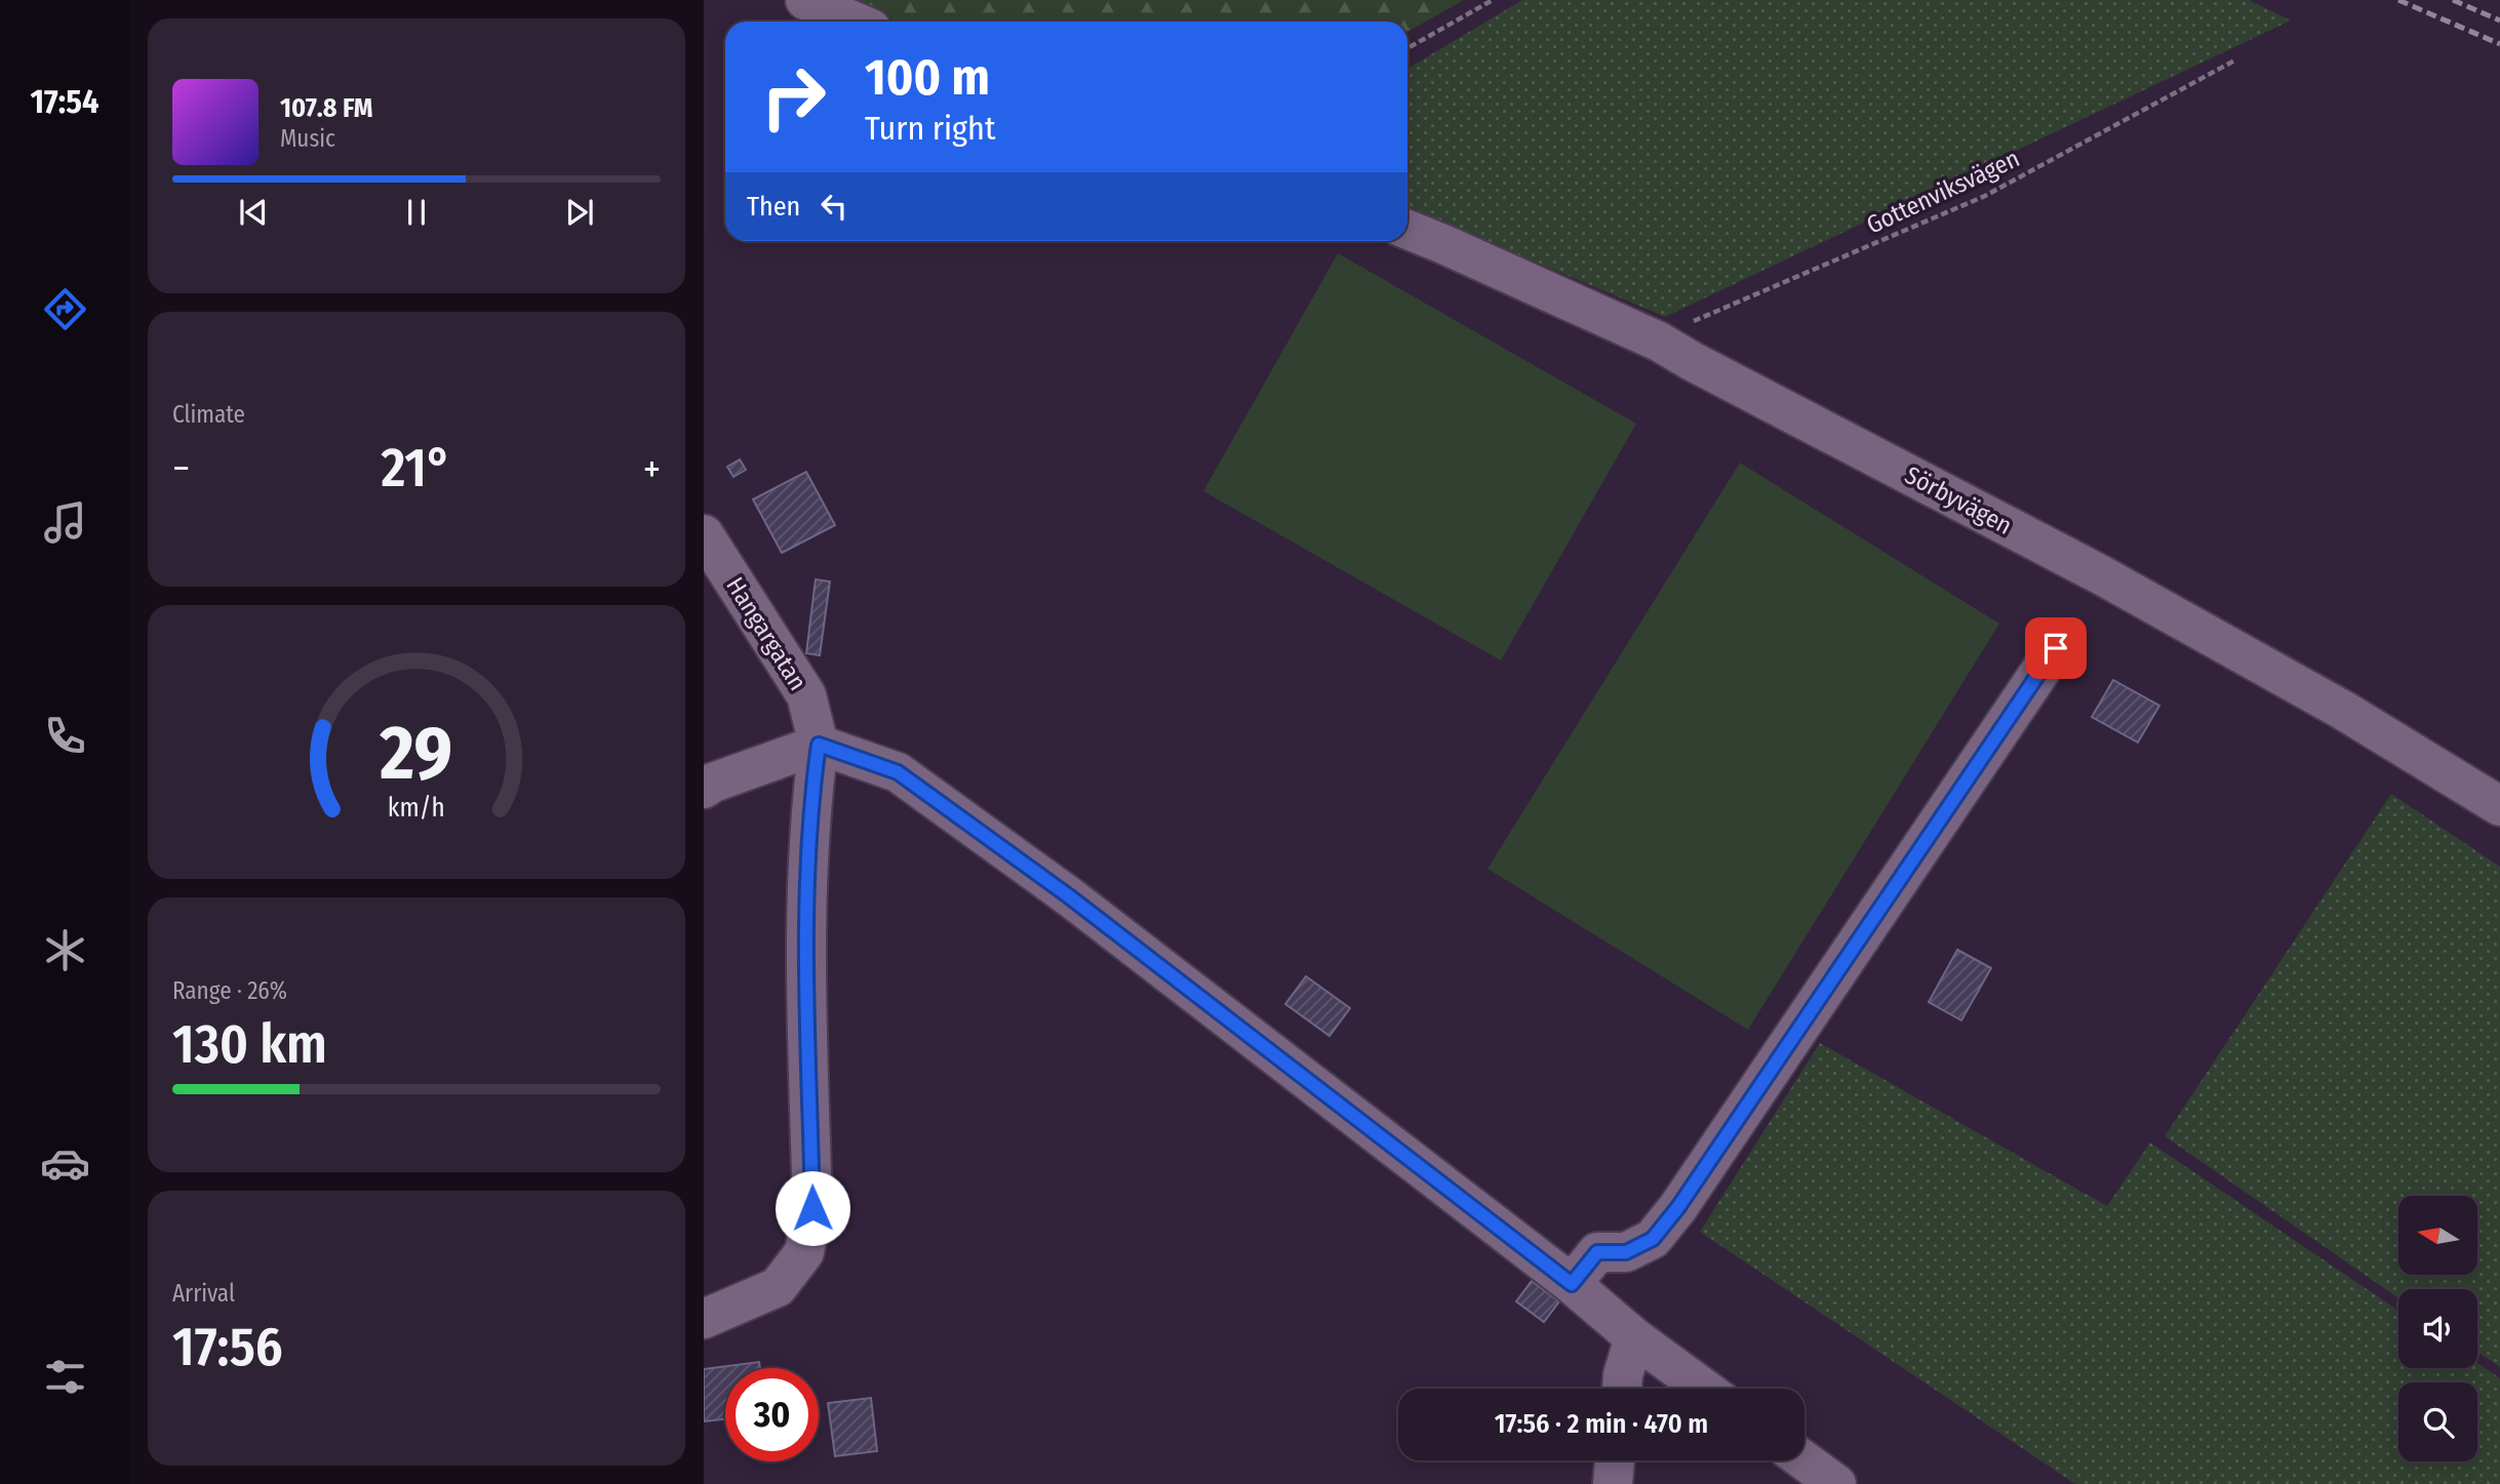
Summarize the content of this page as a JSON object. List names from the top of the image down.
{
  "streets": {
    "street": ["Sörbyvägen", "Hangargatan"],
    "path": ["Gottenviksvägen"]
  },
  "crossings": [
    ["Gottenviksvägen", "Sörbyvägen"]
  ],
  "north": "left",
  "page": {
    "tabs": "17:54",
    "turn": ["100 m", "Turn right"],
    "song": ["107.8 FM", "Music"],
    "then": "Then",
    "tile": [
      "Climate",
      ["Range · 26%", "130 km"],
      ["Arrival", "17:56"]
    ],
    "heat": ["−", "21°", "+"],
    "limit": "30",
    "trip": "17:56 · 2 min · 470 m",
    "gauge": ["29", "km/h"]
  }
}
